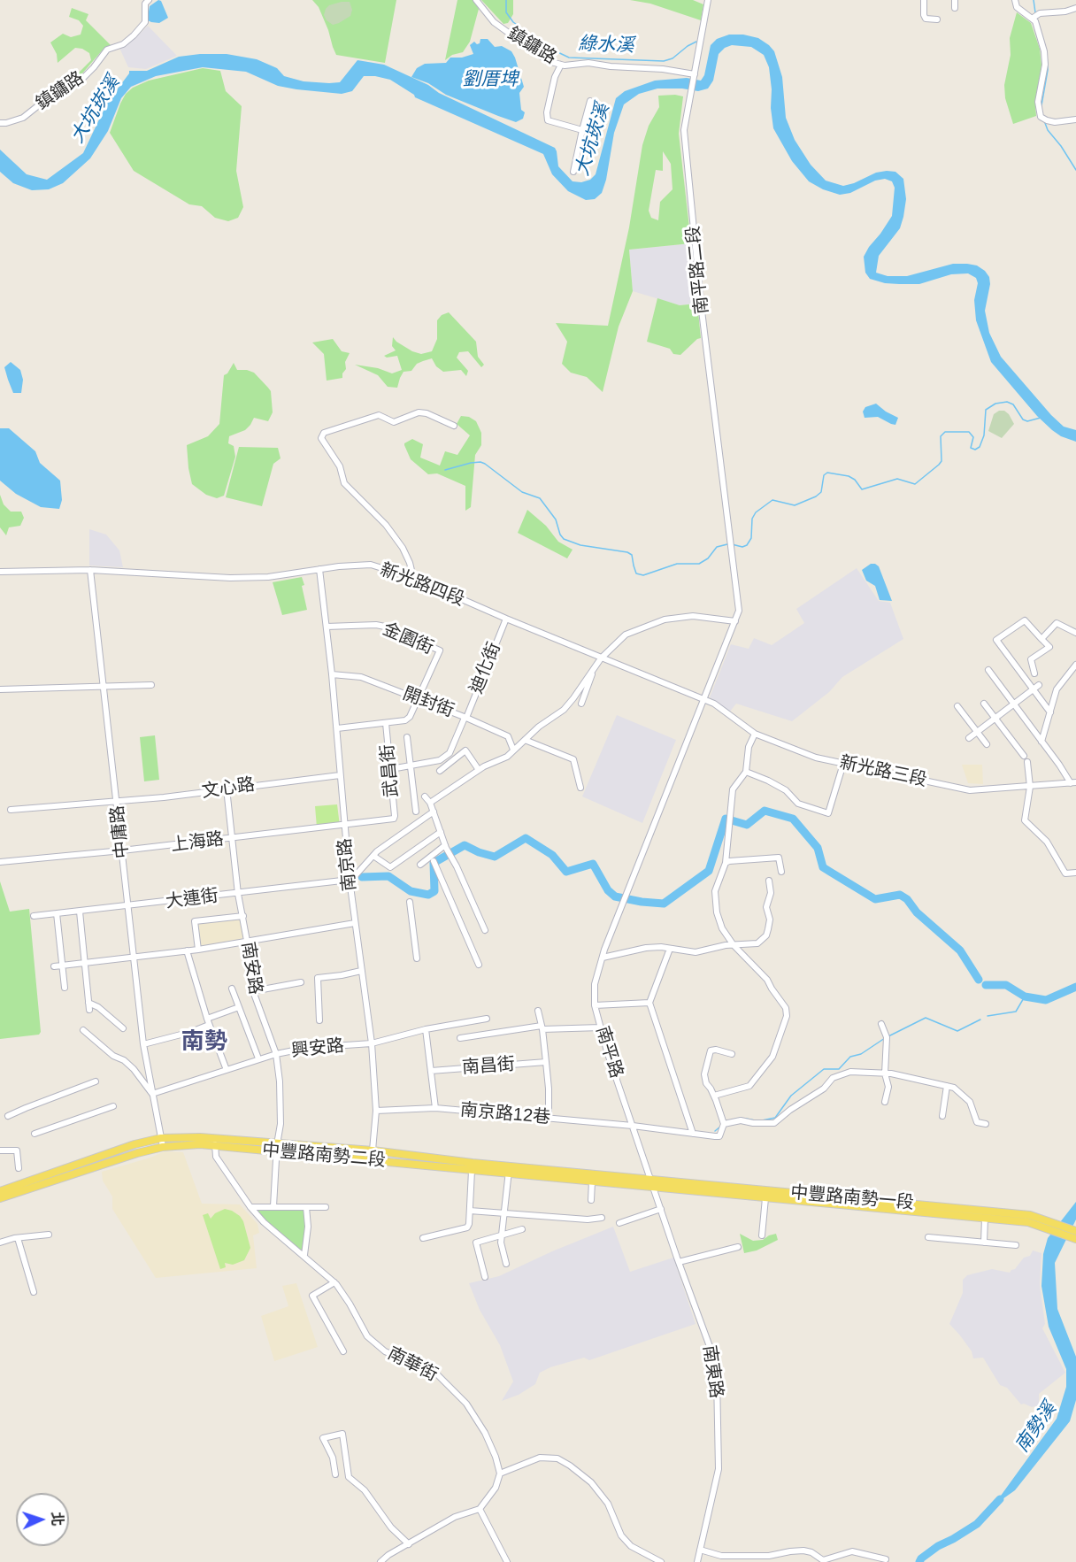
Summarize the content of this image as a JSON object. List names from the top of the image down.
{
  "streets": {
    "main road": ["中豐路南勢二段", "中豐路南勢一段"],
    "street": [
      "鎮鏞路",
      "南平路二段",
      "新光路四段",
      "金園街",
      "迪化街",
      "開封街",
      "武昌街",
      "新光路三段",
      "文心路",
      "中庸路",
      "上海路",
      "南京路",
      "大連街",
      "南安路",
      "興安路",
      "南平路",
      "南昌街",
      "南京路12巷",
      "南華街",
      "南東路"
    ]
  },
  "crossings": [
    ["鎮鏞路", "南平路二段"],
    ["南平路二段", "新光路四段"],
    ["南平路二段", "新光路三段"],
    ["南平路二段", "南平路"],
    ["新光路四段", "迪化街"],
    ["新光路四段", "新光路三段"],
    ["新光路四段", "中庸路"],
    ["新光路四段", "南京路"],
    ["新光路四段", "南平路"],
    ["金園街", "開封街"],
    ["金園街", "武昌街"],
    ["金園街", "南京路"],
    ["迪化街", "開封街"],
    ["迪化街", "武昌街"],
    ["開封街", "南京路"],
    ["武昌街", "上海路"],
    ["新光路三段", "南平路"],
    ["文心路", "中庸路"],
    ["文心路", "南京路"],
    ["文心路", "南安路"],
    ["中庸路", "上海路"],
    ["中庸路", "大連街"],
    ["中庸路", "興安路"],
    ["中庸路", "中豐路南勢二段"],
    ["上海路", "南京路"],
    ["上海路", "南安路"],
    ["南京路", "大連街"],
    ["南京路", "興安路"],
    ["南京路", "南京路12巷"],
    ["南京路", "中豐路南勢二段"],
    ["大連街", "南安路"],
    ["南安路", "興安路"],
    ["南安路", "中豐路南勢二段"],
    ["南平路", "南京路12巷"],
    ["南平路", "中豐路南勢二段"],
    ["南平路", "中豐路南勢一段"],
    ["南平路", "南東路"],
    ["中豐路南勢二段", "中豐路南勢一段"],
    ["中豐路南勢二段", "南華街"],
    ["中豐路南勢二段", "南東路"],
    ["中豐路南勢一段", "南東路"]
  ],
  "districts": ["南勢"],
  "water": [
    "綠水溪",
    "劉厝埤",
    "大坑崁溪",
    "南勢溪"
  ],
  "north": "right"
}
